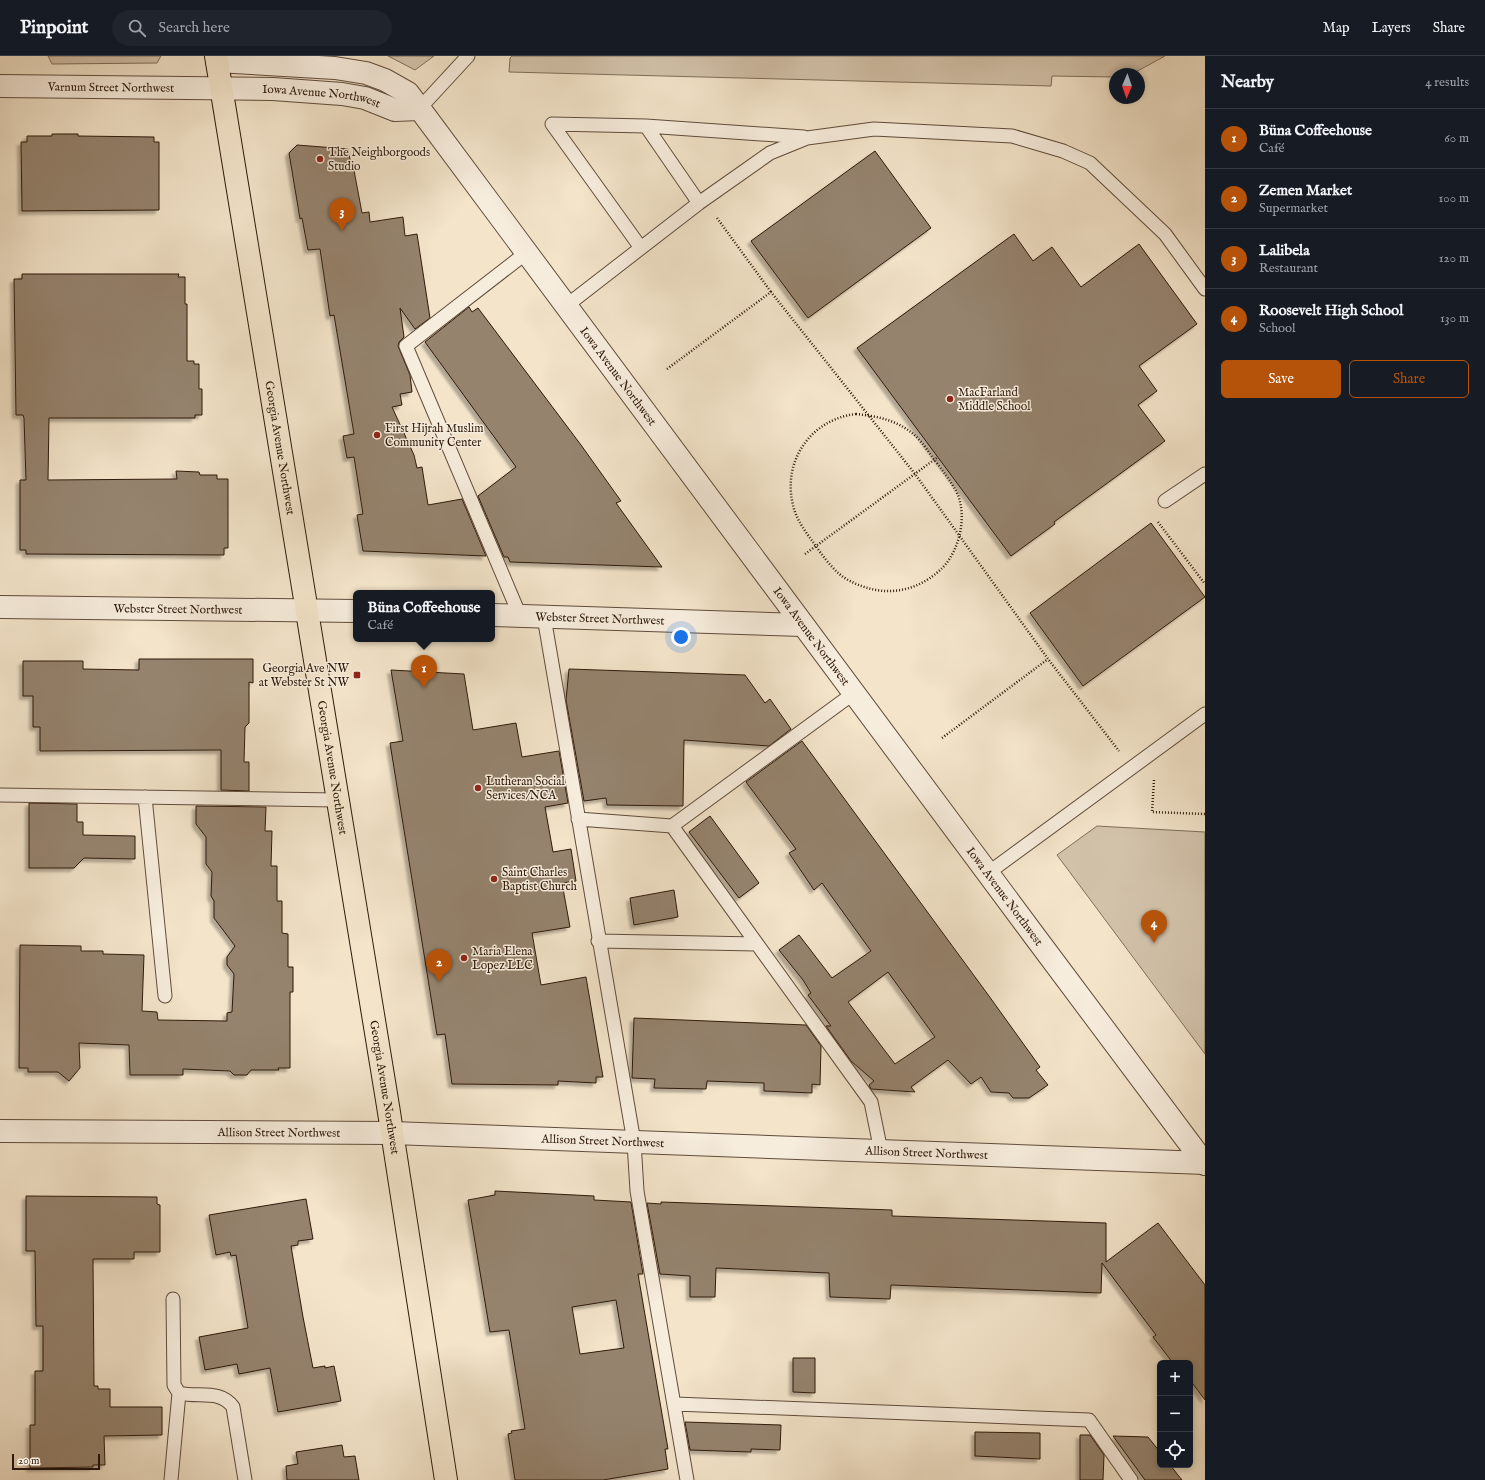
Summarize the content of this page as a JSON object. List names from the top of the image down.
{
  "streets": {
    "highway": ["Georgia Avenue Northwest"],
    "street": [
      "Varnum Street Northwest",
      "Iowa Avenue Northwest",
      "Webster Street Northwest",
      "Allison Street Northwest"
    ]
  },
  "crossings": [
    ["Varnum Street Northwest", "Iowa Avenue Northwest"],
    ["Varnum Street Northwest", "Georgia Avenue Northwest"],
    ["Iowa Avenue Northwest", "Georgia Avenue Northwest"],
    ["Iowa Avenue Northwest", "Webster Street Northwest"],
    ["Iowa Avenue Northwest", "Allison Street Northwest"],
    ["Georgia Avenue Northwest", "Webster Street Northwest"],
    ["Georgia Avenue Northwest", "Allison Street Northwest"]
  ],
  "places": {
    "other": [
      "The Neighborgoods Studio",
      "MacFarland Middle School",
      "First Hijrah Muslim Community Center",
      "Lutheran Social Services/NCA",
      "Saint Charles Baptist Church",
      "Maria Elena Lopez LLC"
    ],
    "transit": ["Georgia Ave NW at Webster St NW"]
  },
  "scale_bar": "20 m",
  "north": "bottom",
  "page": {
    "header": "Pinpoint",
    "search": "Search here",
    "nav": ["Map", "Layers", "Share"],
    "heading": ["Nearby", "4 results"],
    "list": [
      {
        "mark": "1",
        "name": "Büna Coffeehouse",
        "note": "Café",
        "value": "60 m"
      },
      {
        "mark": "2",
        "name": "Zemen Market",
        "note": "Supermarket",
        "value": "100 m"
      },
      {
        "mark": "3",
        "name": "Lalibela",
        "note": "Restaurant",
        "value": "120 m"
      },
      {
        "mark": "4",
        "name": "Roosevelt High School",
        "note": "School",
        "value": "130 m"
      }
    ],
    "pins": [
      "3",
      "1",
      "4",
      "2"
    ],
    "buttons": ["Save", "Share"],
    "popup": ["Büna Coffeehouse", "Café"],
    "map_buttons": ["+", "−"],
    "scale": "20 m"
  }
}
